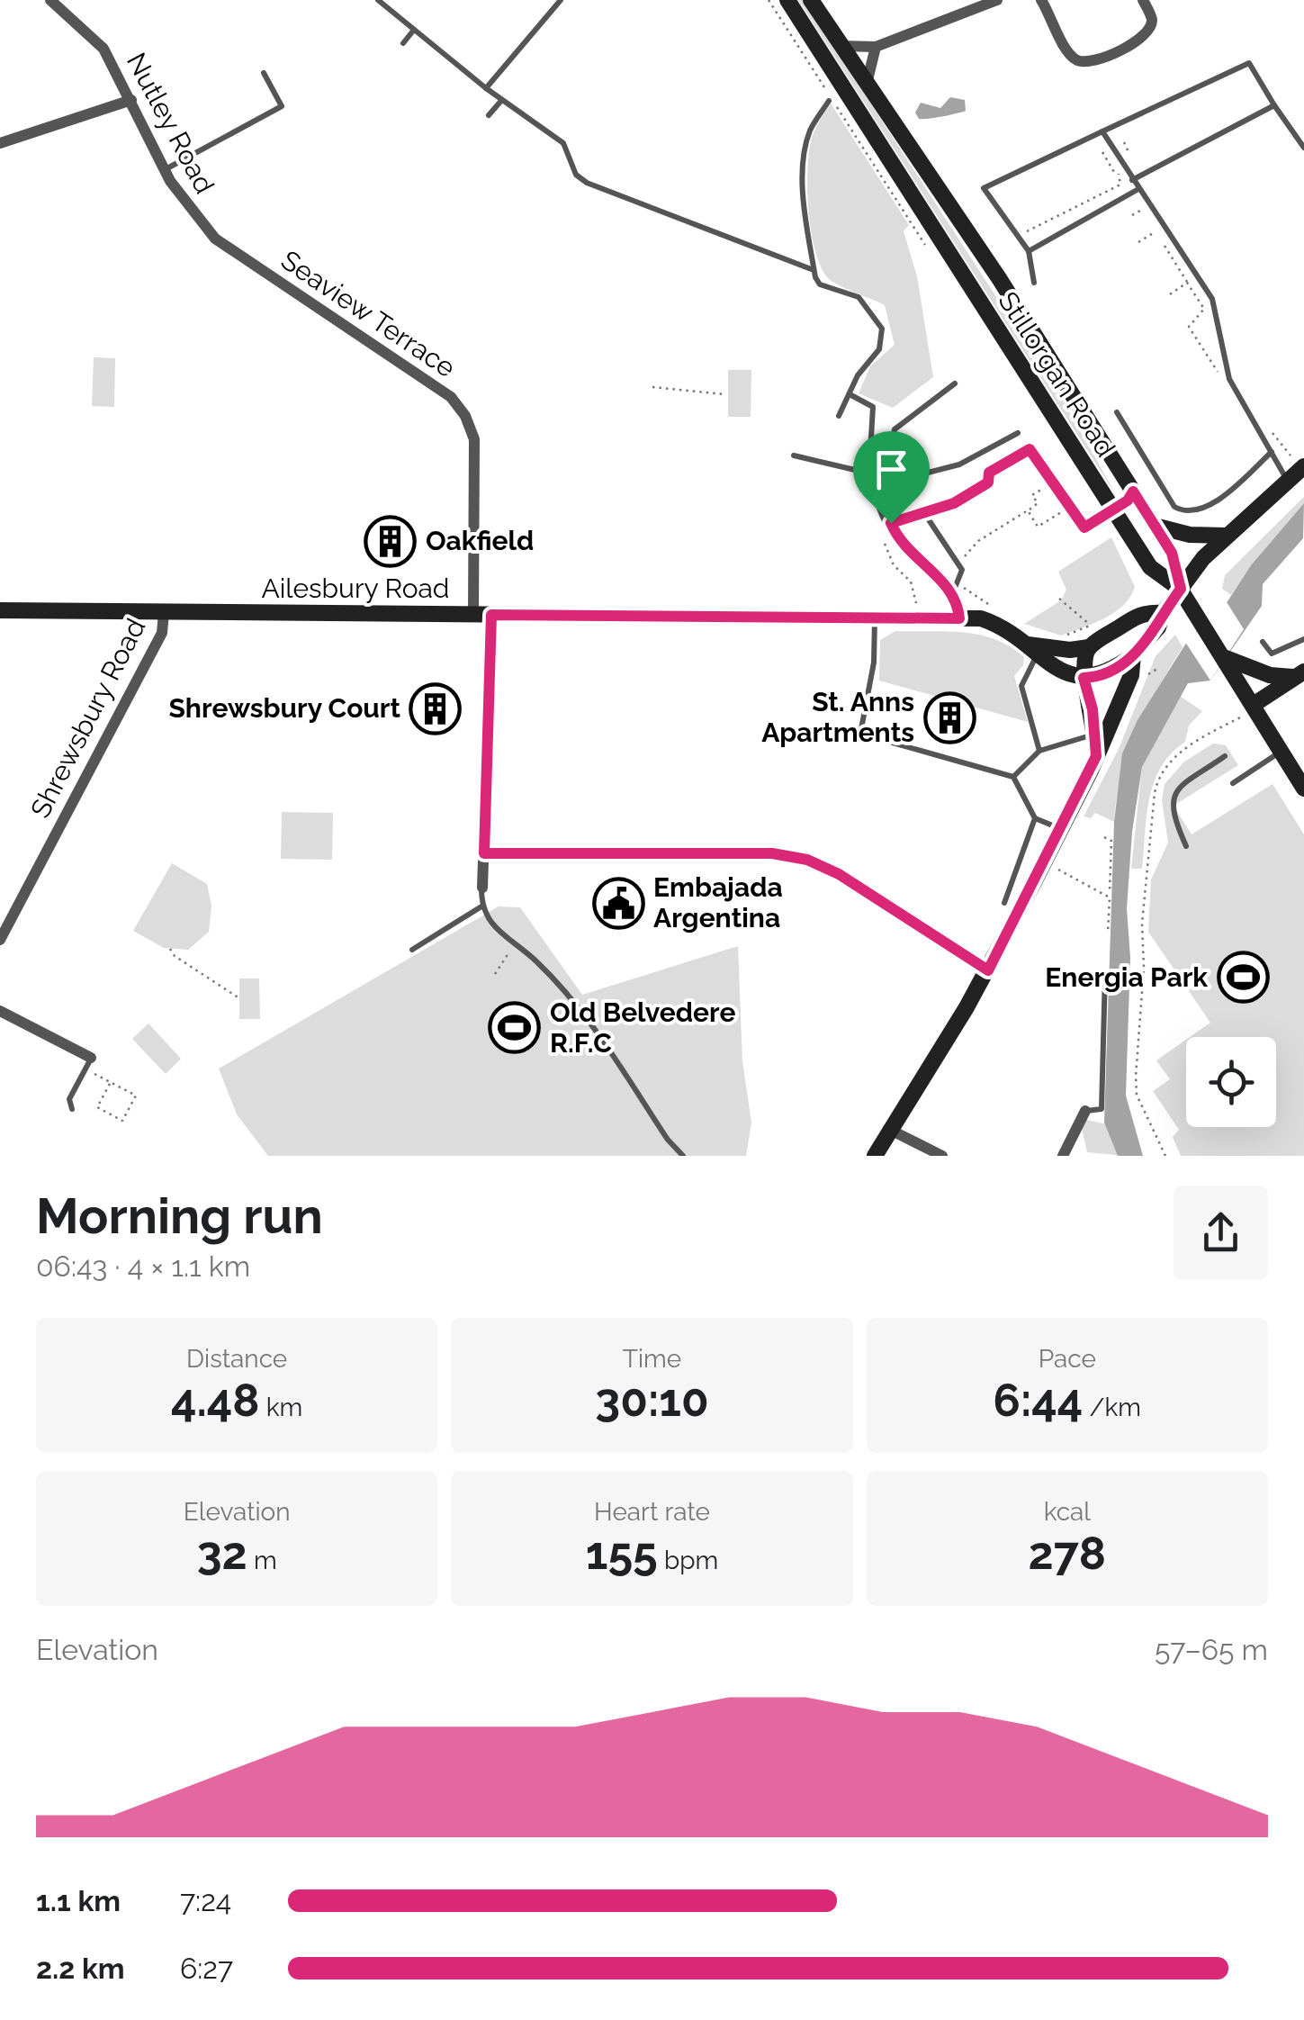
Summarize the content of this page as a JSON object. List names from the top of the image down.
{
  "streets": {
    "main road": ["Stillorgan Road", "Ailesbury Road"],
    "street": ["Nutley Road", "Seaview Terrace", "Shrewsbury Road"]
  },
  "crossings": [
    ["Nutley Road", "Seaview Terrace"],
    ["Seaview Terrace", "Ailesbury Road"],
    ["Ailesbury Road", "Shrewsbury Road"]
  ],
  "places": {
    "building": ["Oakfield", "Shrewsbury Court", "St. Anns Apartments"],
    "public building": ["Embajada Argentina"],
    "sports": ["Energia Park", "Old Belvedere R.F.C"]
  },
  "page": {
    "heading": ["Morning run", "06:43 · 4 × 1.1 km"],
    "stats": [
      ["Distance", "4.48 km"],
      ["Time", "30:10"],
      ["Pace", "6:44 /km"],
      ["Elevation", "32 m"],
      ["Heart rate", "155 bpm"],
      ["kcal", "278"]
    ],
    "chart": ["Elevation", "57–65 m"],
    "list": [
      {
        "name": "1.1 km",
        "note": "7:24"
      },
      {
        "name": "2.2 km",
        "note": "6:27"
      }
    ]
  }
}
